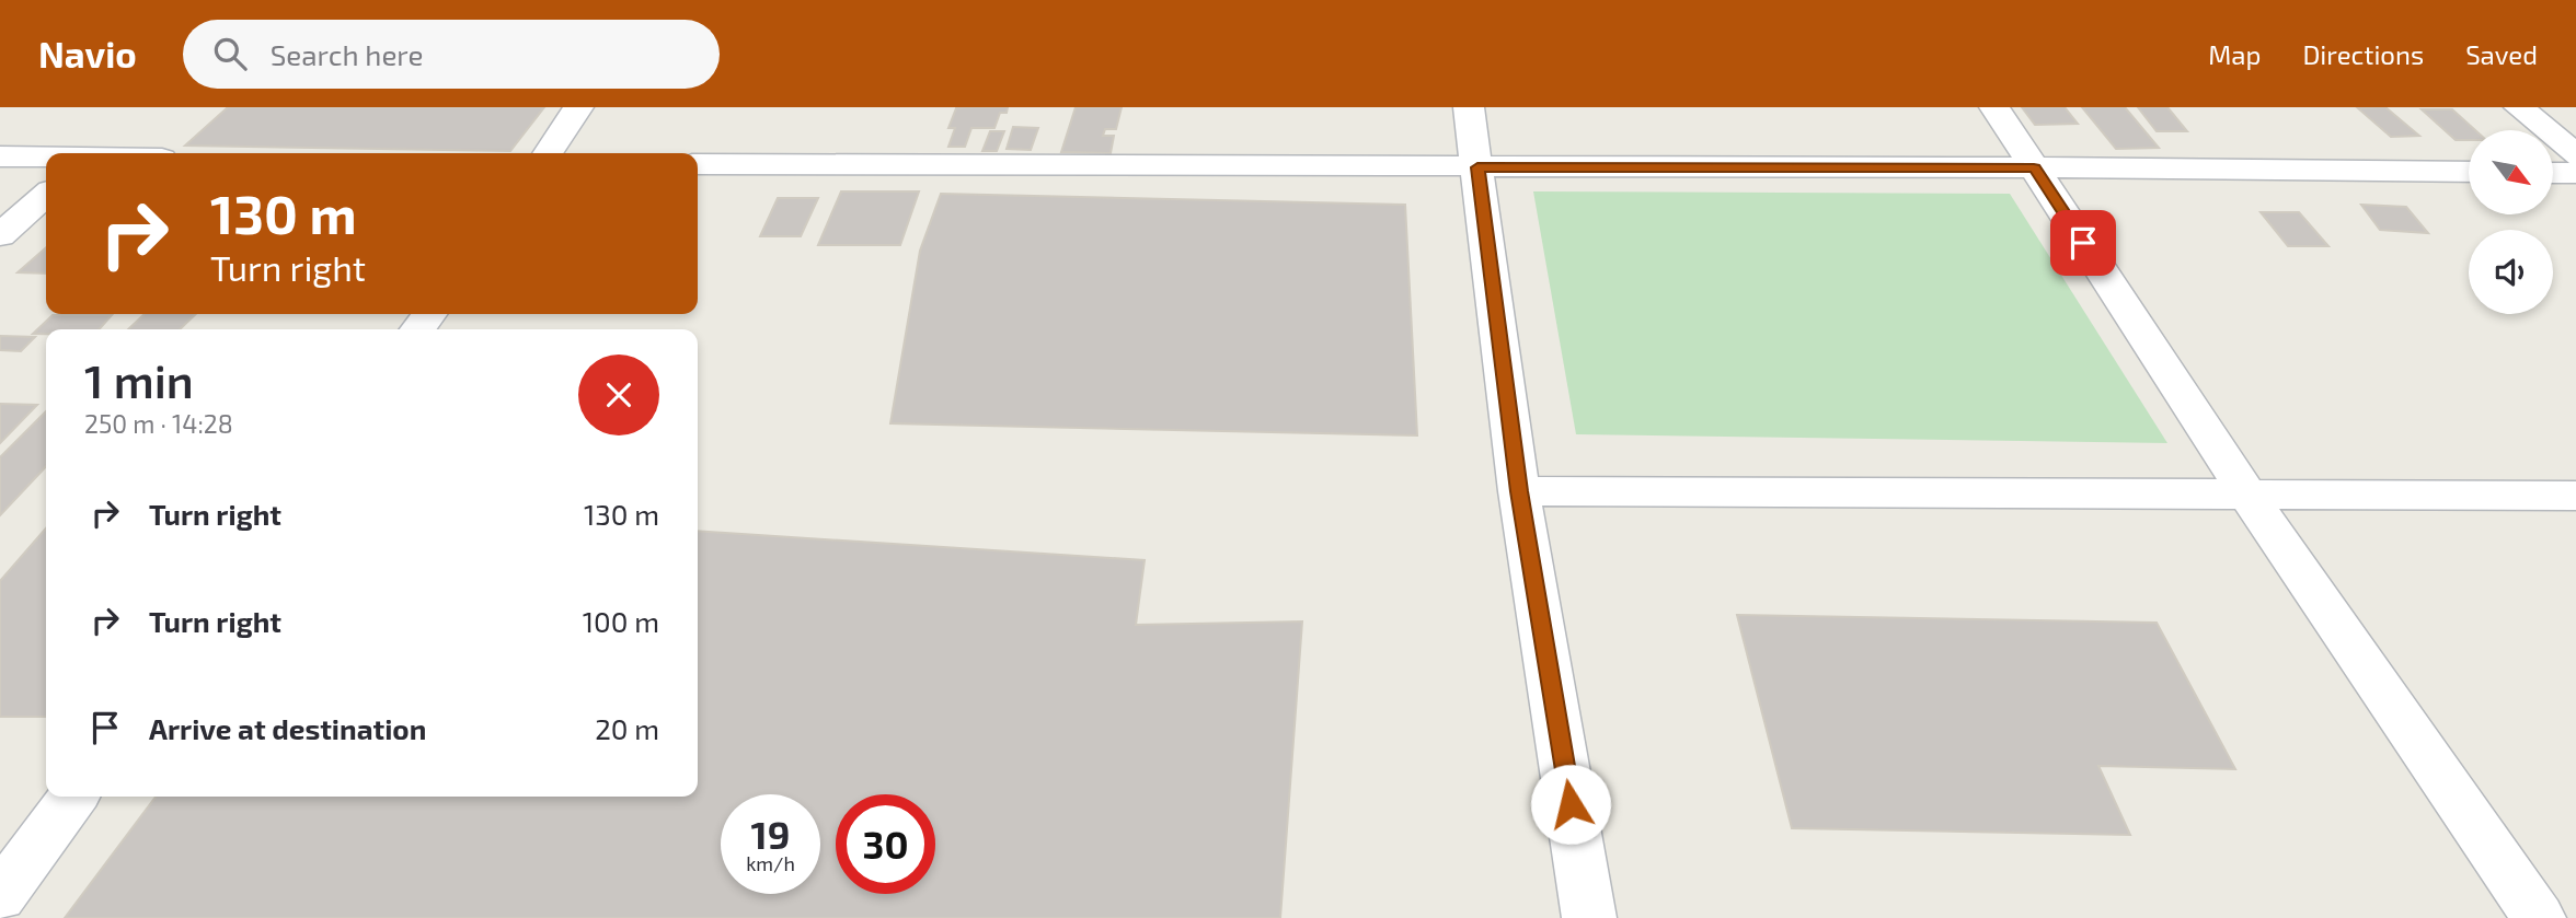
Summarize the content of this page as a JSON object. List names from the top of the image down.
{
  "north": "bottom right",
  "page": {
    "header": "Navio",
    "search": "Search here",
    "nav": ["Map", "Directions", "Saved"],
    "turn": ["130 m", "Turn right"],
    "heading": ["1 min", "250 m · 14:28"],
    "list": [
      {
        "name": "Turn right",
        "value": "130 m"
      },
      {
        "name": "Turn right",
        "value": "100 m"
      },
      {
        "name": "Arrive at destination",
        "value": "20 m"
      }
    ],
    "speed": "19 km/h",
    "limit": "30"
  }
}
